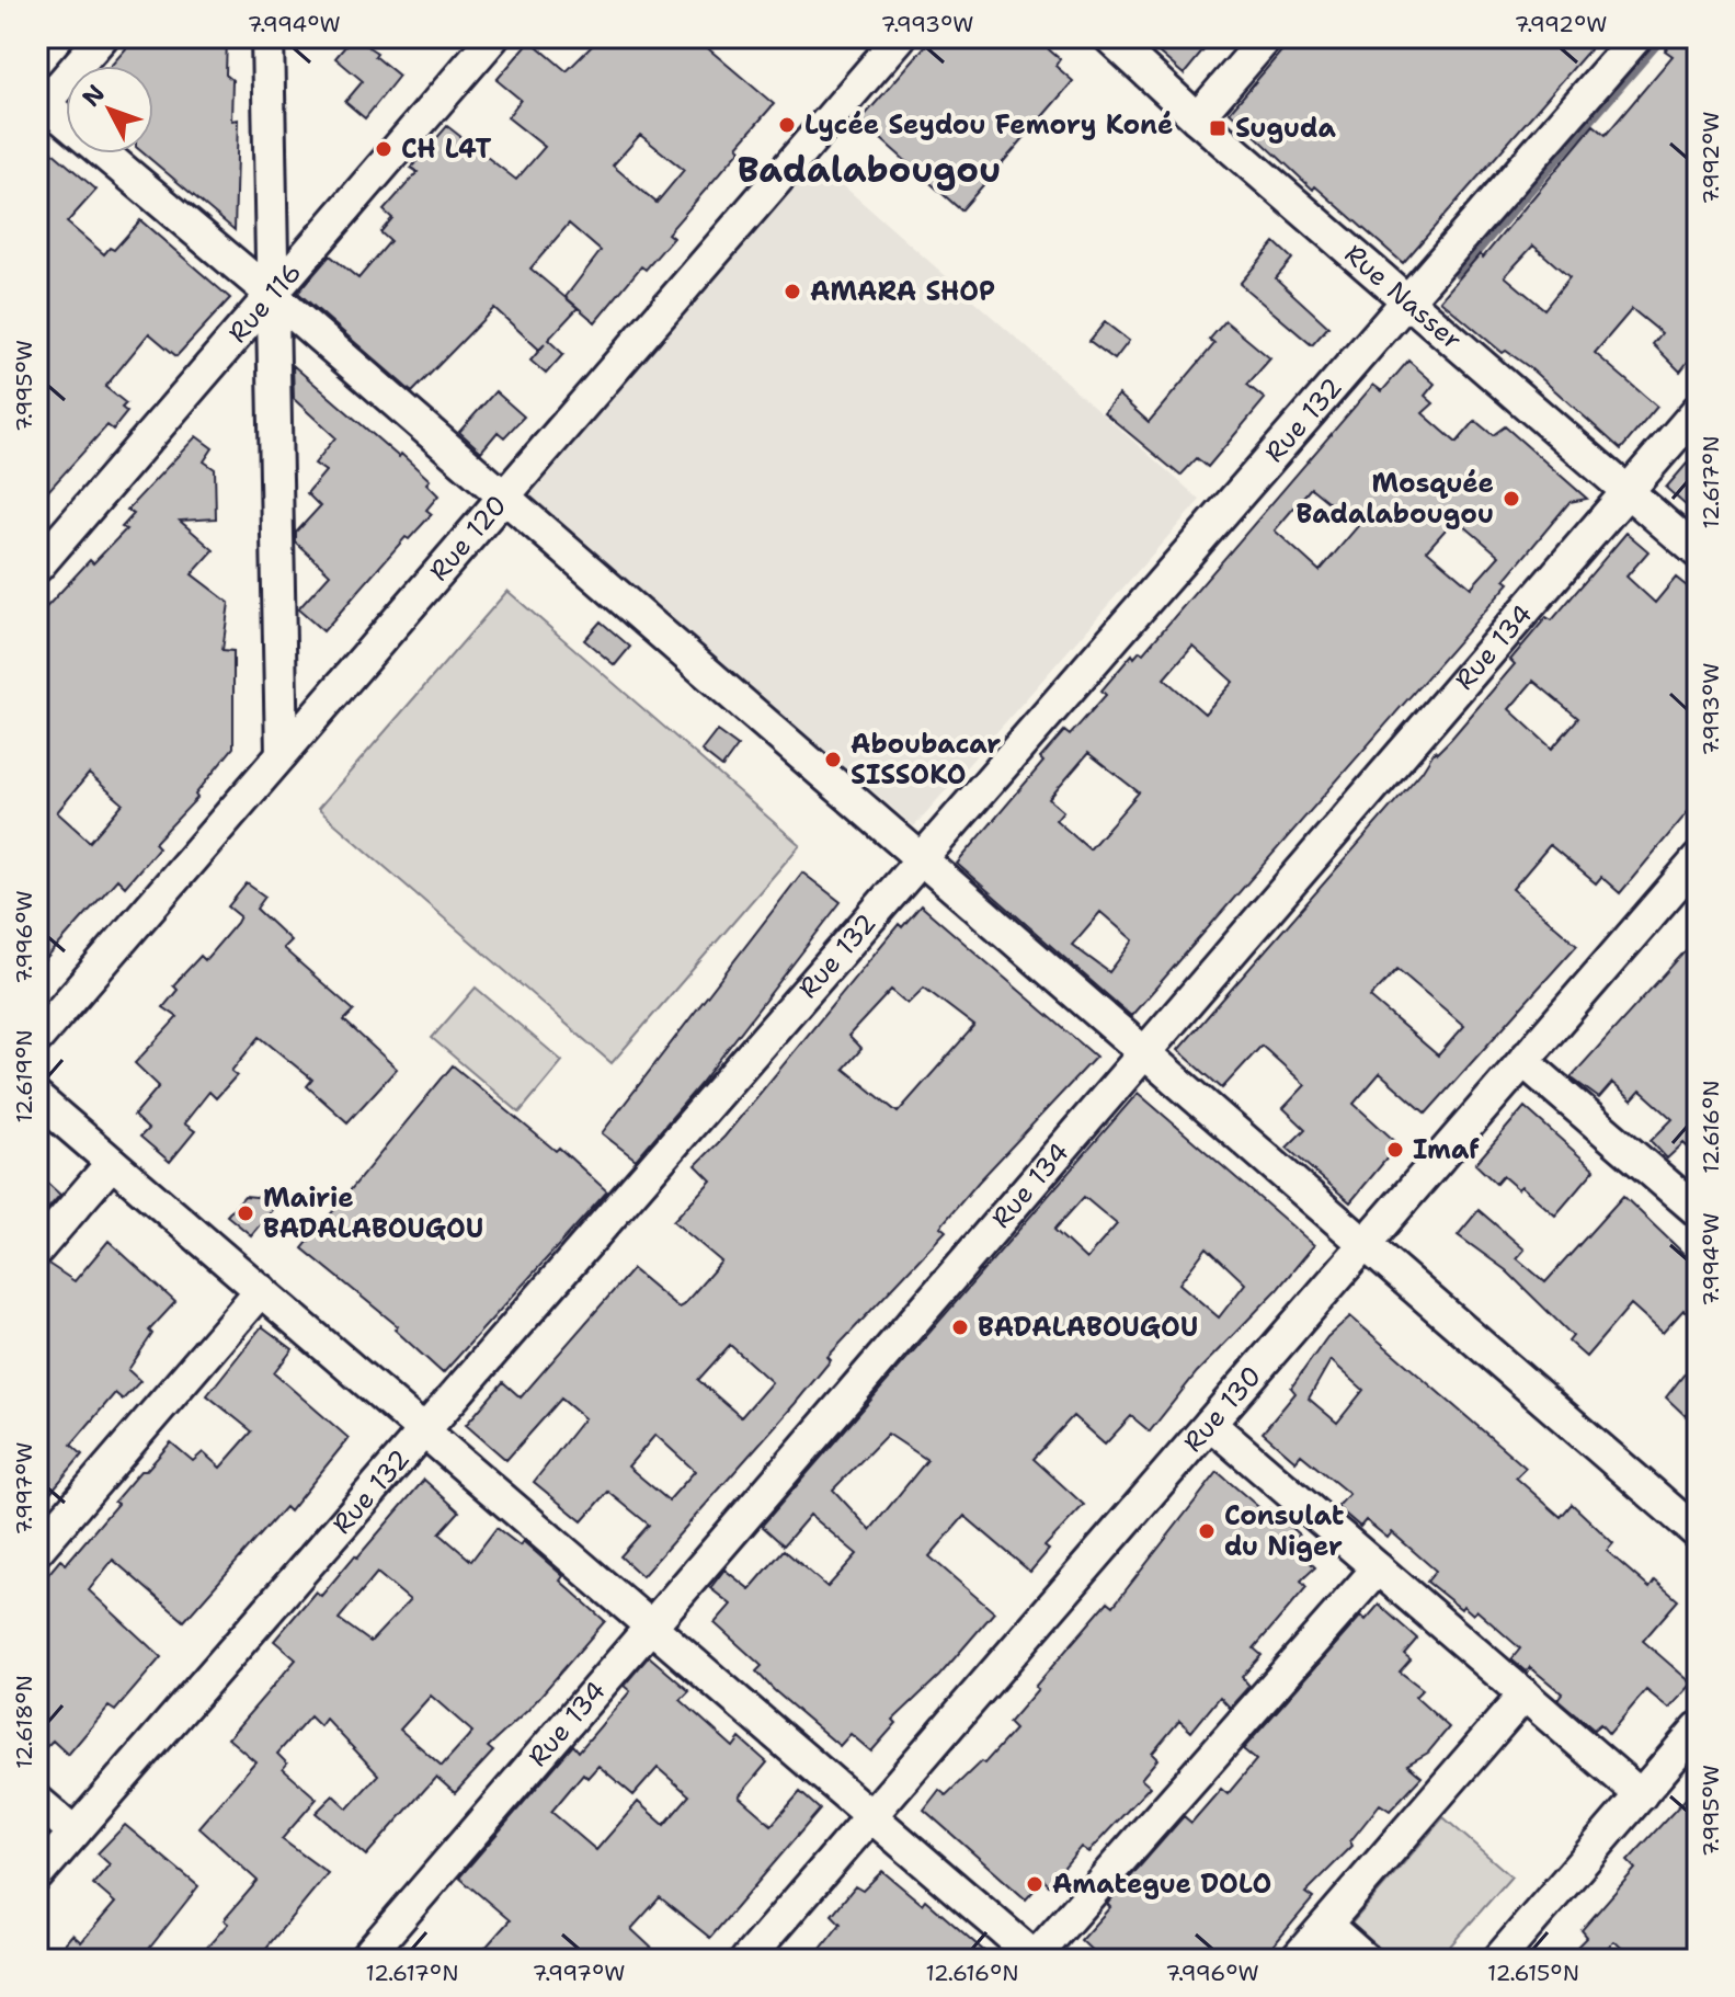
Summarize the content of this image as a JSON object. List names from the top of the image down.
{
  "streets": {
    "street": [
      "Rue Nasser",
      "Rue 116",
      "Rue 132",
      "Rue 120",
      "Rue 134",
      "Rue 130"
    ]
  },
  "crossings": [
    ["Rue Nasser", "Rue 132"],
    ["Rue Nasser", "Rue 134"]
  ],
  "districts": ["Badalabougou"],
  "places": {
    "other": [
      "Lycée Seydou Femory Koné",
      "CH L4T",
      "AMARA SHOP",
      "Mosquée Badalabougou",
      "Aboubacar SISSOKO",
      "Imaf",
      "Mairie BADALABOUGOU",
      "BADALABOUGOU",
      "Consulat du Niger",
      "Amategue DOLO"
    ],
    "transit": ["Suguda"]
  },
  "north": "top left",
  "coordinates": [
    "7.994°W",
    "7.993°W",
    "7.992°W",
    "7.995°W",
    "12.617°N",
    "7.996°W",
    "12.619°N",
    "12.616°N",
    "7.997°W",
    "12.618°N",
    "12.615°N"
  ]
}
